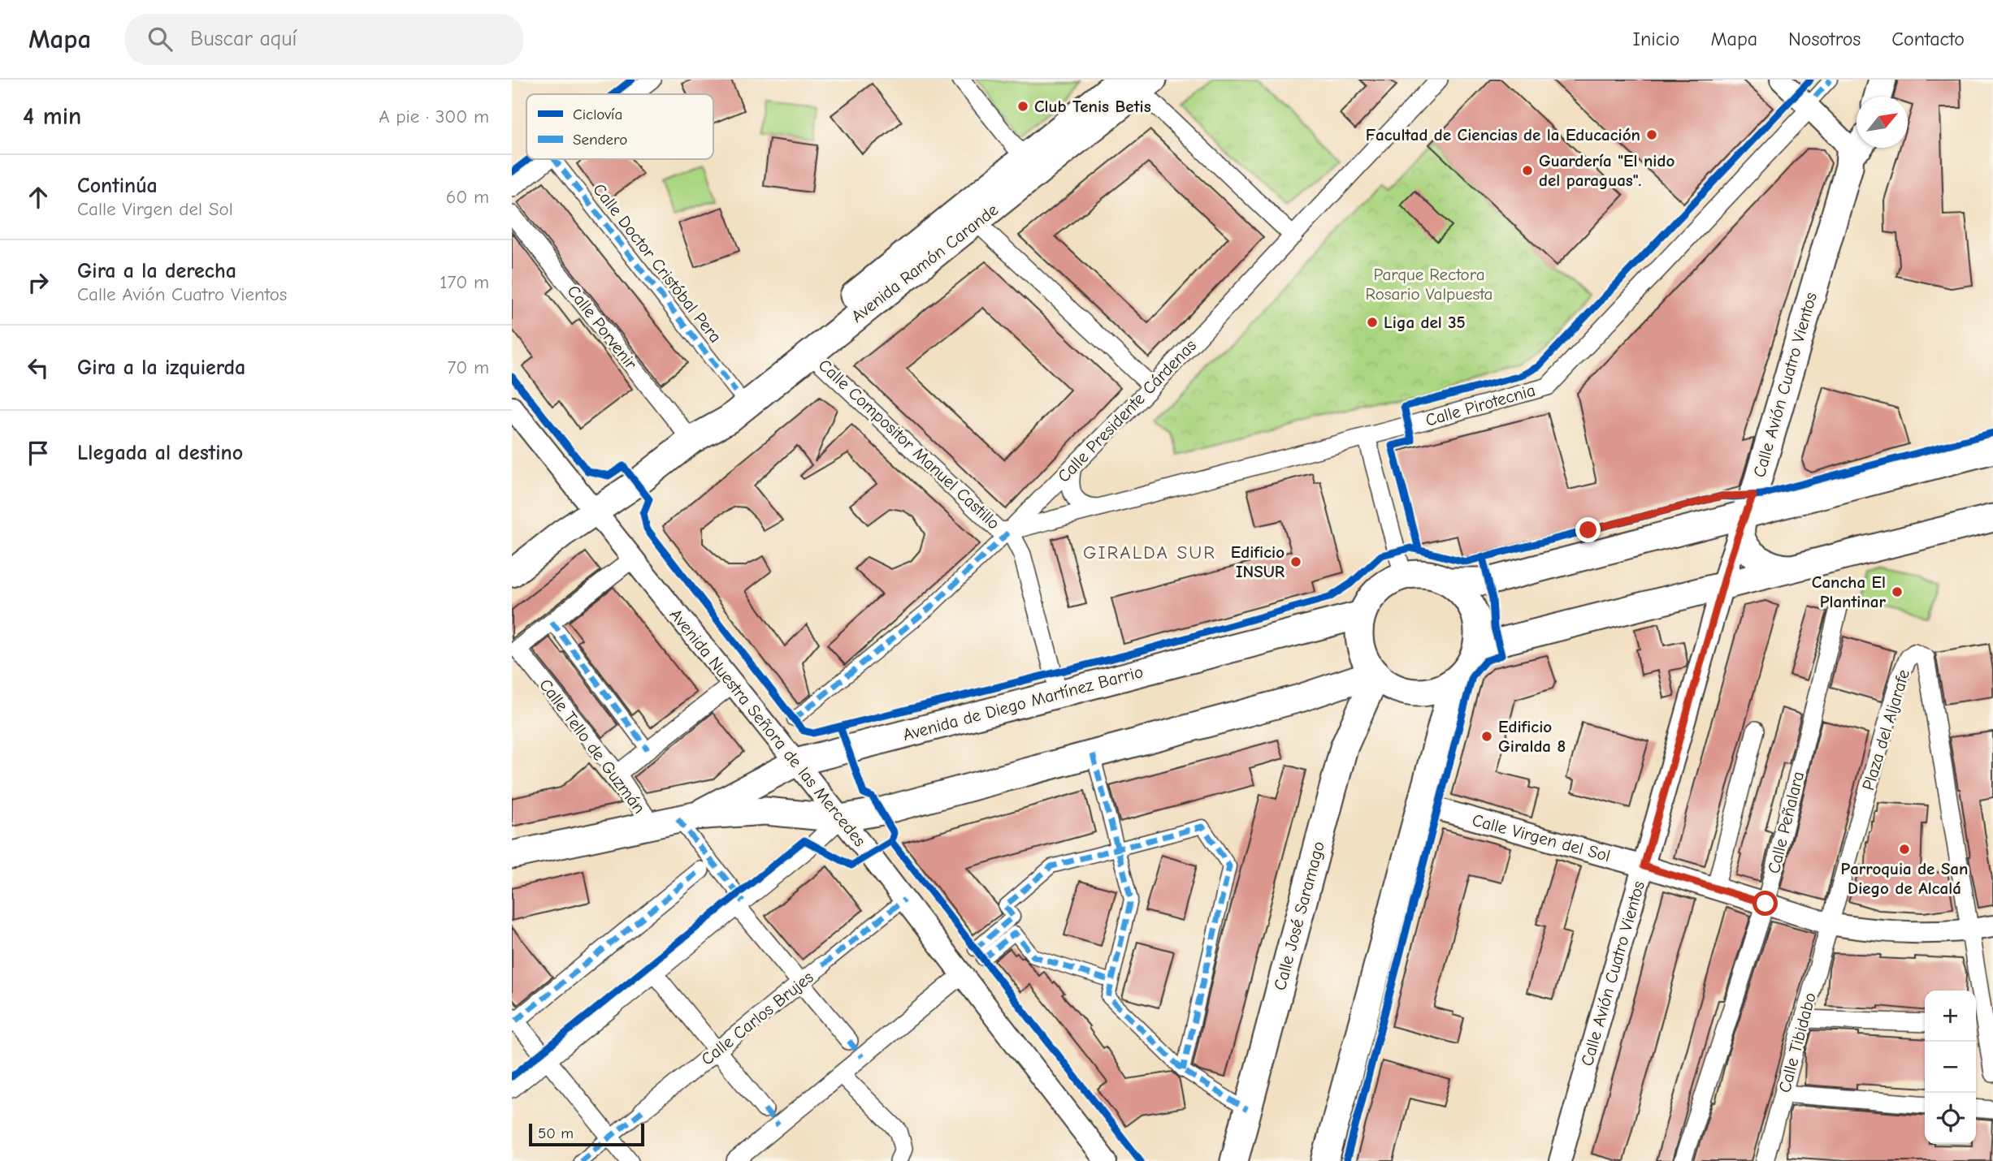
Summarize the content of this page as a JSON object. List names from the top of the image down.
{
  "streets": {
    "main road": [
      "Avenida Ramón Carande",
      "Calle Avión Cuatro Vientos",
      "Avenida de Diego Martínez Barrio",
      "Calle José Saramago"
    ],
    "street": [
      "Calle Doctor Cristóbal Pera",
      "Calle Porvenir",
      "Calle Pirotecnia",
      "Calle Presidente Cárdenas",
      "Calle Compositor Manuel Castillo",
      "Avenida Nuestra Señora de las Mercedes",
      "Plaza del Aljarafe",
      "Calle Tello de Guzmán",
      "Calle Peñalara",
      "Calle Virgen del Sol",
      "Calle Carlos Brujes",
      "Calle Tibidabo"
    ]
  },
  "crossings": [
    ["Calle Doctor Cristóbal Pera", "Avenida Ramón Carande"],
    ["Avenida Ramón Carande", "Calle Porvenir"],
    ["Avenida Ramón Carande", "Calle Compositor Manuel Castillo"],
    ["Avenida Ramón Carande", "Avenida Nuestra Señora de las Mercedes"],
    ["Calle Avión Cuatro Vientos", "Calle Virgen del Sol"],
    ["Calle Pirotecnia", "Calle Presidente Cárdenas"],
    ["Calle Pirotecnia", "Calle Compositor Manuel Castillo"],
    ["Calle Presidente Cárdenas", "Calle Compositor Manuel Castillo"],
    ["Calle Compositor Manuel Castillo", "Avenida de Diego Martínez Barrio"],
    ["Avenida de Diego Martínez Barrio", "Avenida Nuestra Señora de las Mercedes"],
    ["Avenida de Diego Martínez Barrio", "Calle Tello de Guzmán"],
    ["Avenida de Diego Martínez Barrio", "Calle José Saramago"],
    ["Avenida Nuestra Señora de las Mercedes", "Calle Tello de Guzmán"],
    ["Avenida Nuestra Señora de las Mercedes", "Calle Carlos Brujes"],
    ["Plaza del Aljarafe", "Calle Virgen del Sol"],
    ["Plaza del Aljarafe", "Calle Tibidabo"],
    ["Calle Peñalara", "Calle Virgen del Sol"],
    ["Calle Virgen del Sol", "Calle Tibidabo"]
  ],
  "districts": ["GIRALDA SUR"],
  "parks": ["Parque Rectora Rosario Valpuesta"],
  "places": [
    "Club Tenis Betis",
    "Facultad de Ciencias de la Educación",
    "Guardería \"El nido del paraguas\".",
    "Liga del 35",
    "Edificio INSUR",
    "Cancha El Plantinar",
    "Edificio Giralda 8",
    "Parroquia de San Diego de Alcalá"
  ],
  "legend": ["Ciclovía", "Sendero"],
  "scale_bar": "50 m",
  "north": "top right",
  "page": {
    "header": "Mapa",
    "search": "Buscar aquí",
    "nav": [
      "Inicio",
      "Mapa",
      "Nosotros",
      "Contacto"
    ],
    "heading": ["4 min", "A pie · 300 m"],
    "list": [
      ["Continúa", "Calle Virgen del Sol", "60 m"],
      ["Gira a la derecha", "Calle Avión Cuatro Vientos", "170 m"],
      ["Gira a la izquierda", "70 m"],
      "Llegada al destino"
    ],
    "map_buttons": ["+", "−"],
    "scale": "50 m"
  }
}
